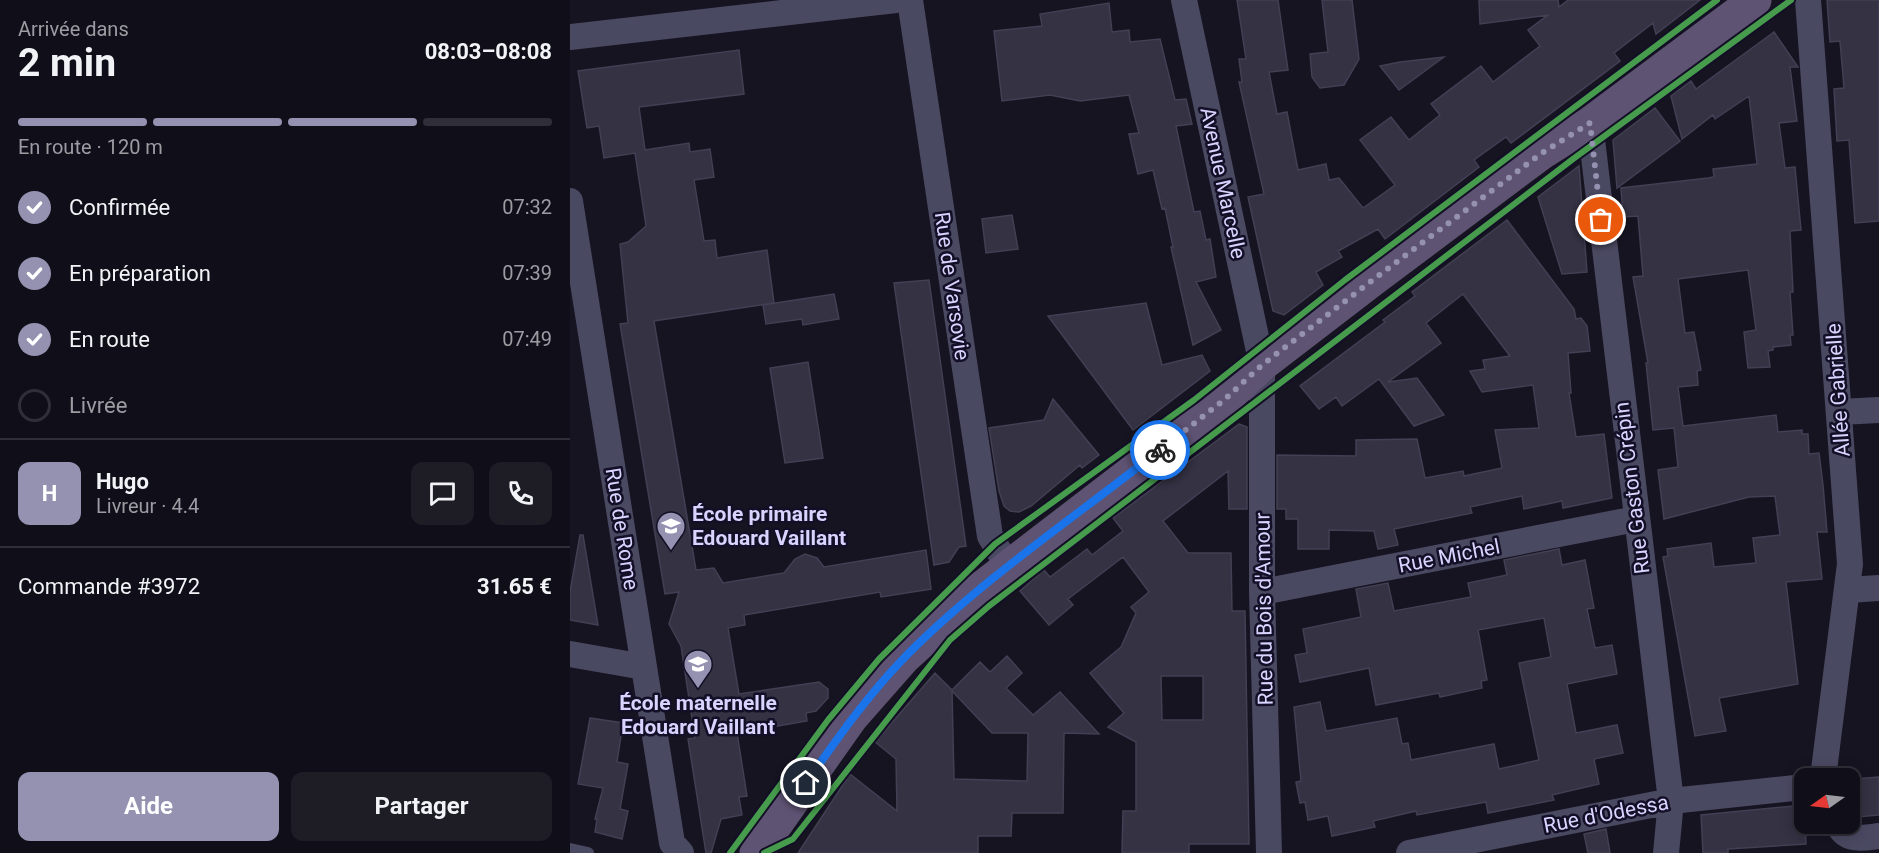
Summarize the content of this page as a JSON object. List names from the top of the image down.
{
  "streets": {
    "street": [
      "Avenue Marcelle",
      "Rue de Varsovie",
      "Allée Gabrielle",
      "Rue Gaston Crépin",
      "Rue de Rome",
      "Rue Michel",
      "Rue du Bois d'Amour",
      "Rue d'Odessa"
    ]
  },
  "crossings": [
    ["Avenue Marcelle", "Rue du Bois d'Amour"],
    ["Rue Gaston Crépin", "Rue Michel"],
    ["Rue Gaston Crépin", "Rue d'Odessa"],
    ["Rue Michel", "Rue du Bois d'Amour"]
  ],
  "places": {
    "school or university": ["École primaire Edouard Vaillant", "École maternelle Edouard Vaillant"]
  },
  "north": "left",
  "page": {
    "heading": ["2 min", "Arrivée dans", "08:03–08:08"],
    "panel": [
      "Hugo",
      "Livreur · 4.4",
      "Commande #3972",
      "31.65 €"
    ],
    "bar": "En route · 120 m",
    "list": [
      ["Confirmée", "07:32"],
      ["En préparation", "07:39"],
      ["En route", "07:49"],
      "Livrée"
    ],
    "round": "H",
    "buttons": ["Aide", "Partager"]
  }
}
